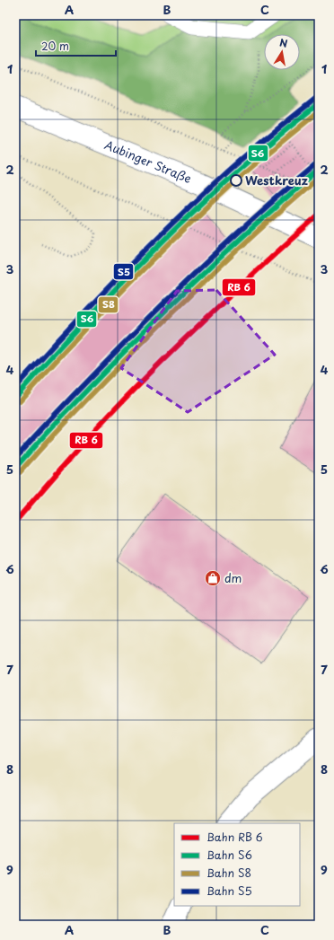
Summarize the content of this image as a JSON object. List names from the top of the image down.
{
  "streets": {
    "main road": ["Aubinger Straße"]
  },
  "places": {
    "other": ["Westkreuz"],
    "shop": ["dm"]
  },
  "lines": ["rail line S5", "rail line S6", "rail line S8"],
  "legend": [
    "Bahn RB 6",
    "Bahn S6",
    "Bahn S8",
    "Bahn S5"
  ],
  "scale_bar": "20 m",
  "north": "top",
  "grid": {
    "columns": ["A", "B", "C"],
    "rows": [
      "1",
      "2",
      "3",
      "4",
      "5",
      "6",
      "7",
      "8",
      "9"
    ]
  }
}
